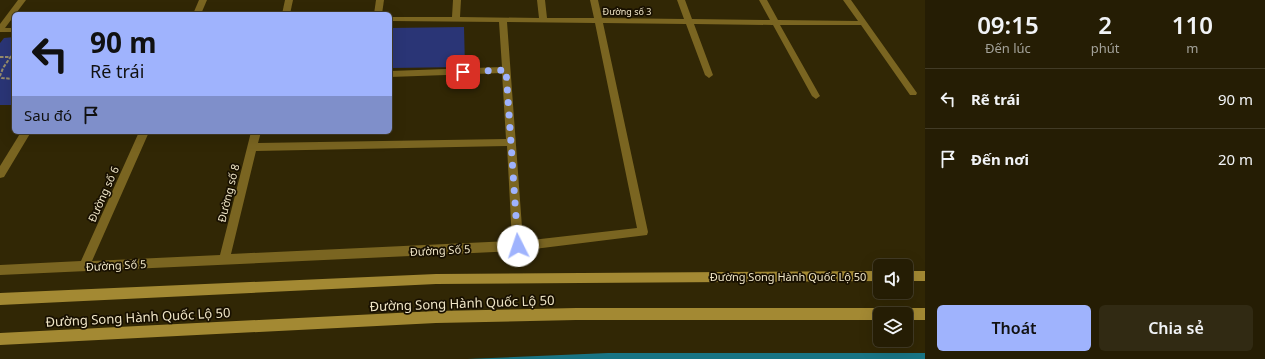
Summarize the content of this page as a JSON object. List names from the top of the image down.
{
  "streets": {
    "main road": ["Đường Song Hành Quốc Lộ 50"],
    "street": [
      "Đường số 3",
      "Đường số 8",
      "Đường số 6",
      "Đường Số 5"
    ]
  },
  "crossings": [
    ["Đường số 3", "Đường Số 5"],
    ["Đường số 8", "Đường Số 5"],
    ["Đường số 6", "Đường Số 5"]
  ],
  "page": {
    "eta": [
      "09:15",
      "Đến lúc",
      "2",
      "phút",
      "110",
      "m"
    ],
    "turn": ["90 m", "Rẽ trái"],
    "list": [
      {
        "name": "Rẽ trái",
        "value": "90 m"
      },
      {
        "name": "Đến nơi",
        "value": "20 m"
      }
    ],
    "then": "Sau đó",
    "buttons": ["Thoát", "Chia sẻ"]
  }
}
